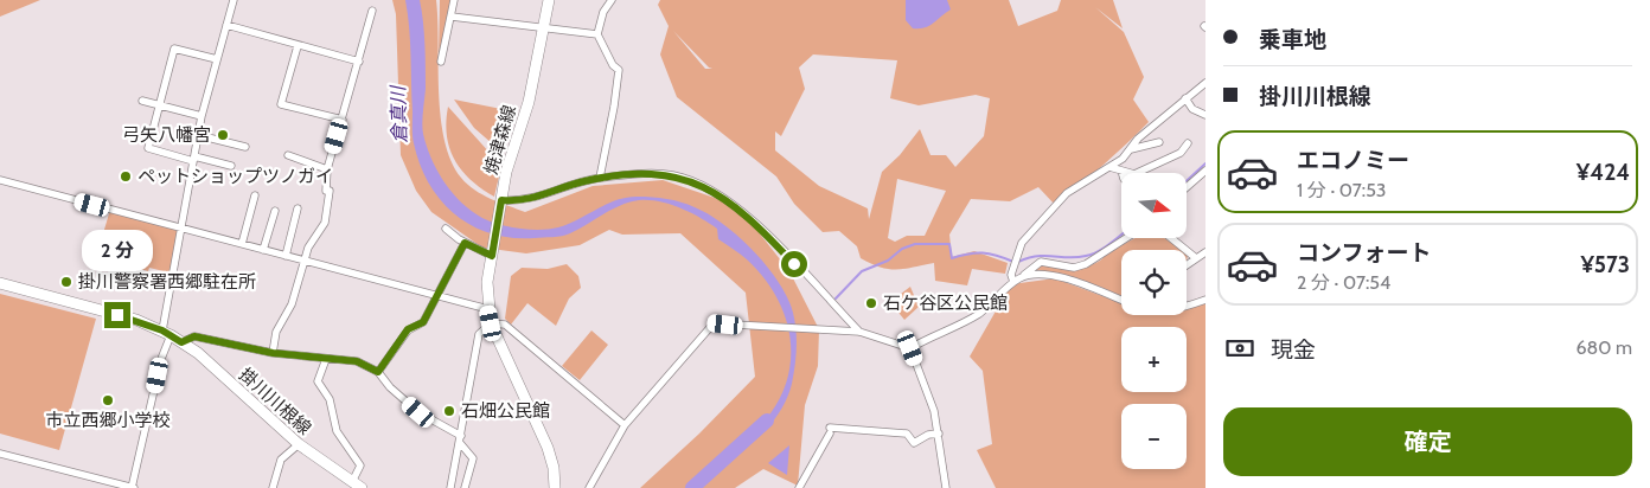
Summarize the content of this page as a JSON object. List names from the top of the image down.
{
  "streets": {
    "main road": ["焼津森線", "掛川川根線"]
  },
  "water": ["倉真川"],
  "places": [
    "弓矢八幡宮",
    "ペットショップツノガイ",
    "掛川警察署西郷駐在所",
    "石ケ谷区公民館",
    "市立西郷小学校",
    "石畑公民館"
  ],
  "north": "right",
  "page": {
    "banner": ["乗車地", "掛川川根線"],
    "list": [
      {
        "name": "エコノミー",
        "note": "1 分 · 07:53",
        "value": "¥424"
      },
      {
        "name": "コンフォート",
        "note": "2 分 · 07:54",
        "value": "¥573"
      }
    ],
    "map_buttons": ["+", "−"],
    "bubble": "2 分",
    "pay": ["現金", "680 m"],
    "buttons": "確定"
  }
}
